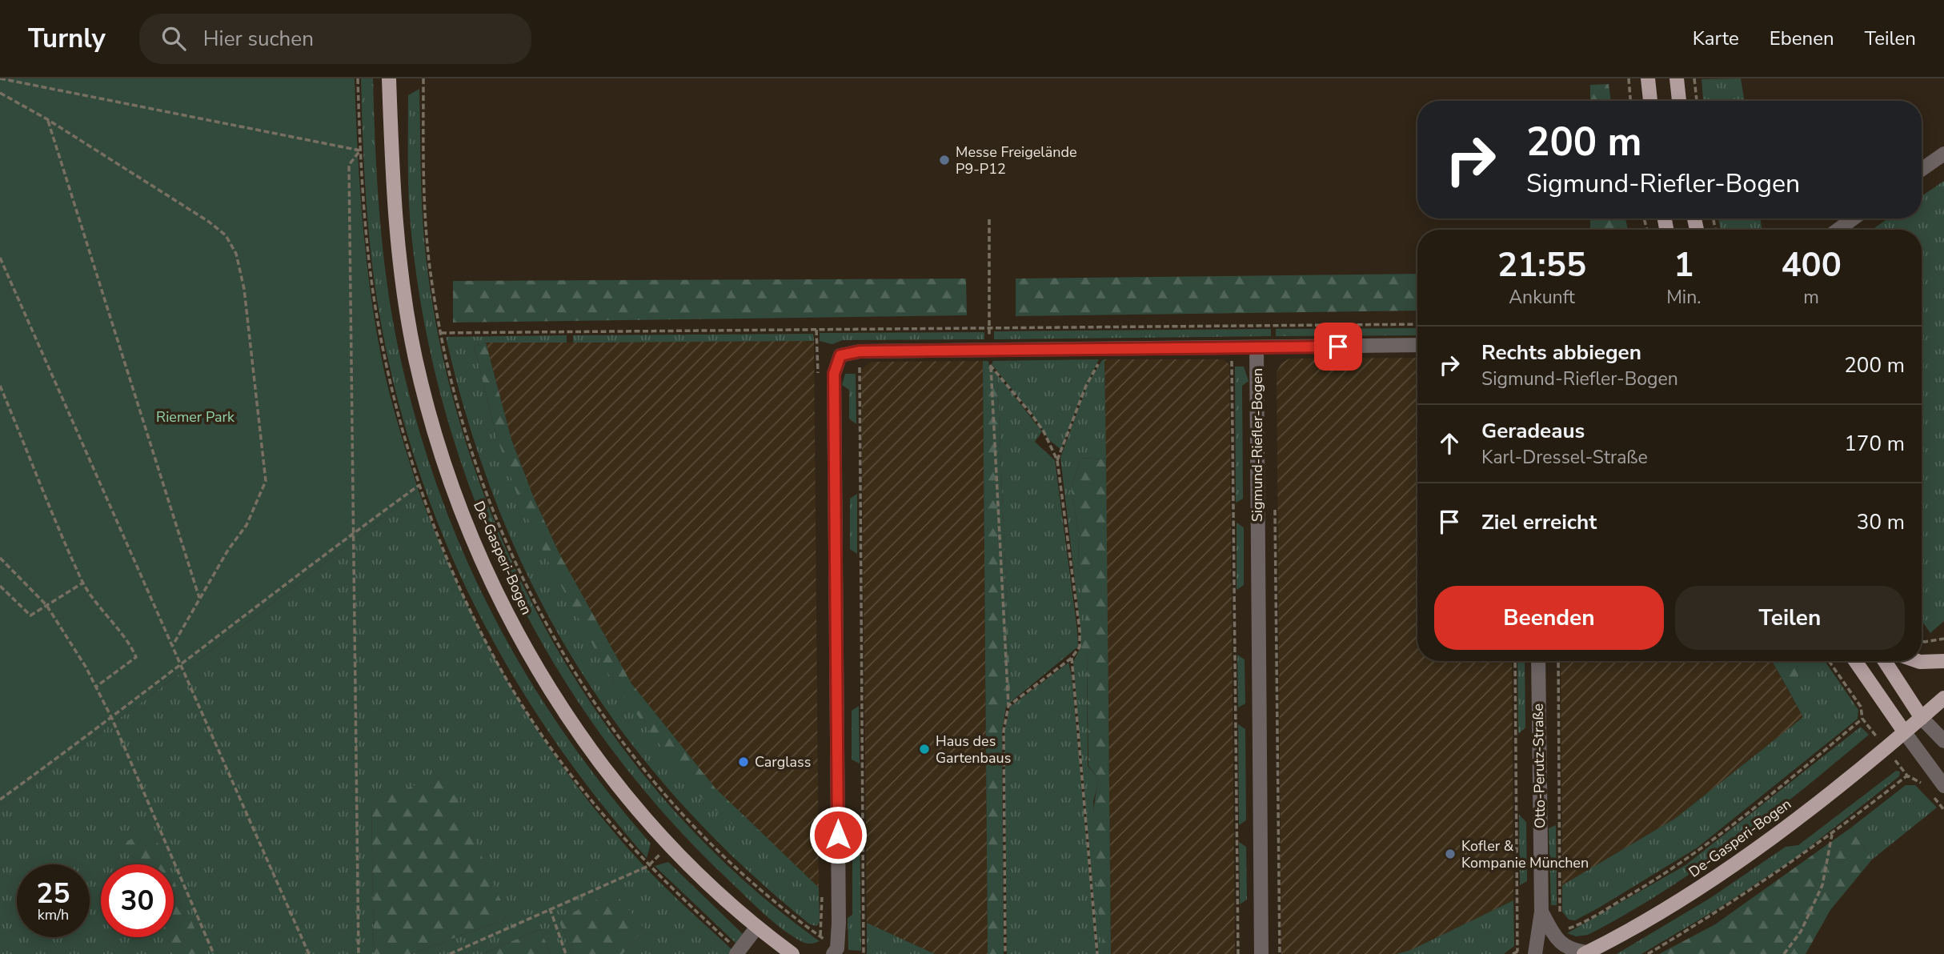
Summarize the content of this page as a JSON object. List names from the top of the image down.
{
  "streets": {
    "main road": ["De-Gasperi-Bogen"],
    "street": ["Sigmund-Riefler-Bogen", "Otto-Perutz-Straße"]
  },
  "crossings": [
    ["De-Gasperi-Bogen", "Otto-Perutz-Straße"]
  ],
  "parks": ["Riemer Park"],
  "places": [
    "Messe Freigelände P9-P12",
    "Haus des Gartenbaus",
    "Carglass",
    "Kofler & Kompanie München"
  ],
  "page": {
    "header": "Turnly",
    "search": "Hier suchen",
    "nav": ["Karte", "Ebenen", "Teilen"],
    "turn": ["200 m", "Sigmund-Riefler-Bogen"],
    "eta": [
      "21:55",
      "Ankunft",
      "1",
      "Min.",
      "400",
      "m"
    ],
    "list": [
      {
        "name": "Rechts abbiegen",
        "note": "Sigmund-Riefler-Bogen",
        "value": "200 m"
      },
      {
        "name": "Geradeaus",
        "note": "Karl-Dressel-Straße",
        "value": "170 m"
      },
      {
        "name": "Ziel erreicht",
        "value": "30 m"
      }
    ],
    "buttons": ["Beenden", "Teilen"],
    "speed": "25 km/h",
    "limit": "30"
  }
}
